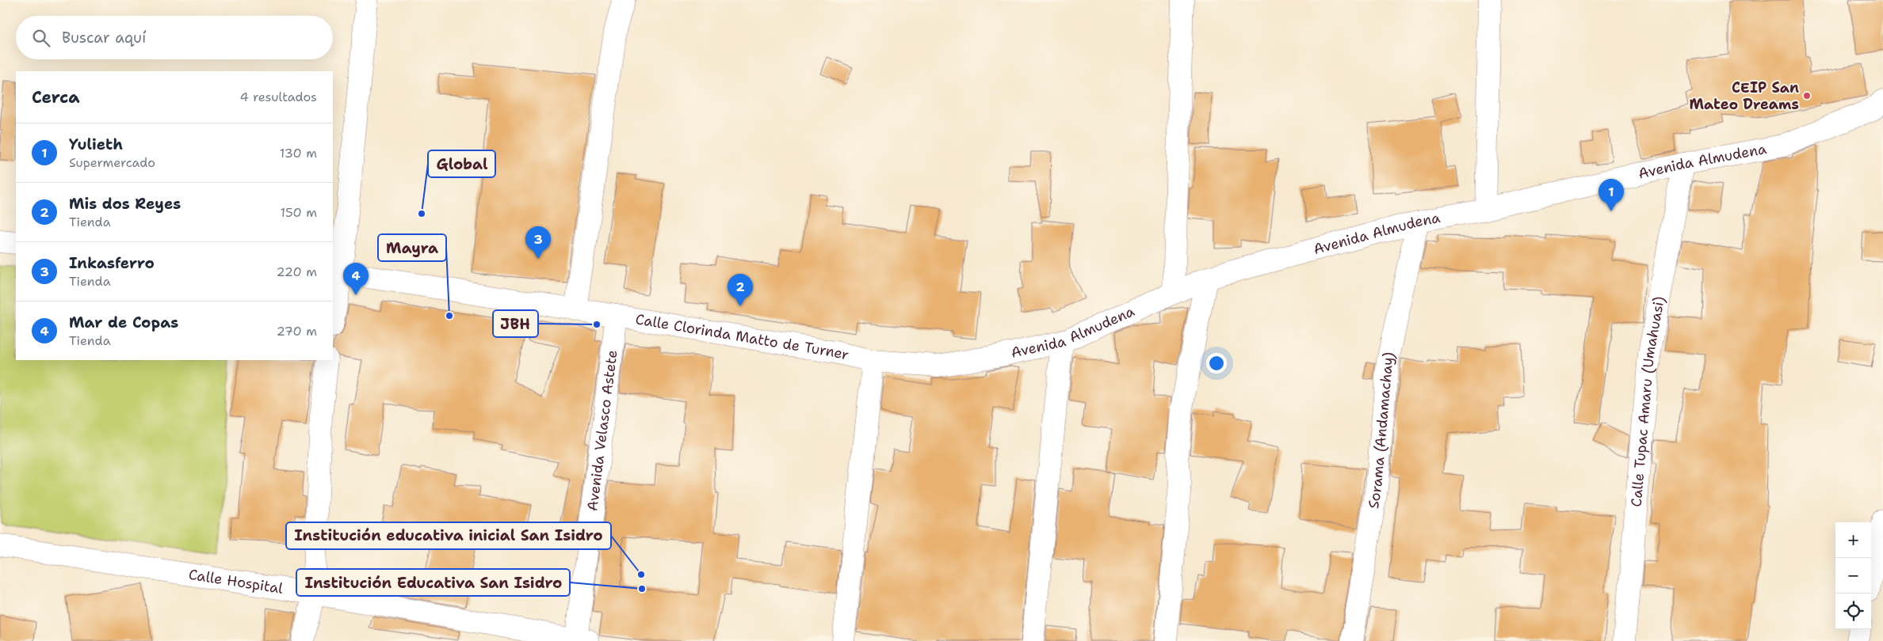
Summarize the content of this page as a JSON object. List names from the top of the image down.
{
  "streets": {
    "street": [
      "Avenida Almudena",
      "Calle Clorinda Matto de Turner",
      "Calle Tupac Amaru (Umahuasi)",
      "Sorama (Andamachay)",
      "Avenida Velasco Astete",
      "Calle Hospital"
    ]
  },
  "crossings": [
    ["Avenida Almudena", "Calle Clorinda Matto de Turner"],
    ["Avenida Almudena", "Calle Tupac Amaru (Umahuasi)"],
    ["Avenida Almudena", "Sorama (Andamachay)"],
    ["Calle Clorinda Matto de Turner", "Avenida Velasco Astete"],
    ["Avenida Velasco Astete", "Calle Hospital"]
  ],
  "places": [
    "CEIP San Mateo Dreams",
    "Global",
    "Mayra",
    "JBH",
    "Institución educativa inicial San Isidro",
    "Institución Educativa San Isidro"
  ],
  "page": {
    "search": "Buscar aquí",
    "heading": ["Cerca", "4 resultados"],
    "list": [
      {
        "mark": "1",
        "name": "Yulieth",
        "note": "Supermercado",
        "value": "130 m"
      },
      {
        "mark": "2",
        "name": "Mis dos Reyes",
        "note": "Tienda",
        "value": "150 m"
      },
      {
        "mark": "3",
        "name": "Inkasferro",
        "note": "Tienda",
        "value": "220 m"
      },
      {
        "mark": "4",
        "name": "Mar de Copas",
        "note": "Tienda",
        "value": "270 m"
      }
    ],
    "pins": [
      "1",
      "3",
      "4",
      "2"
    ],
    "map_buttons": ["+", "−"]
  }
}
